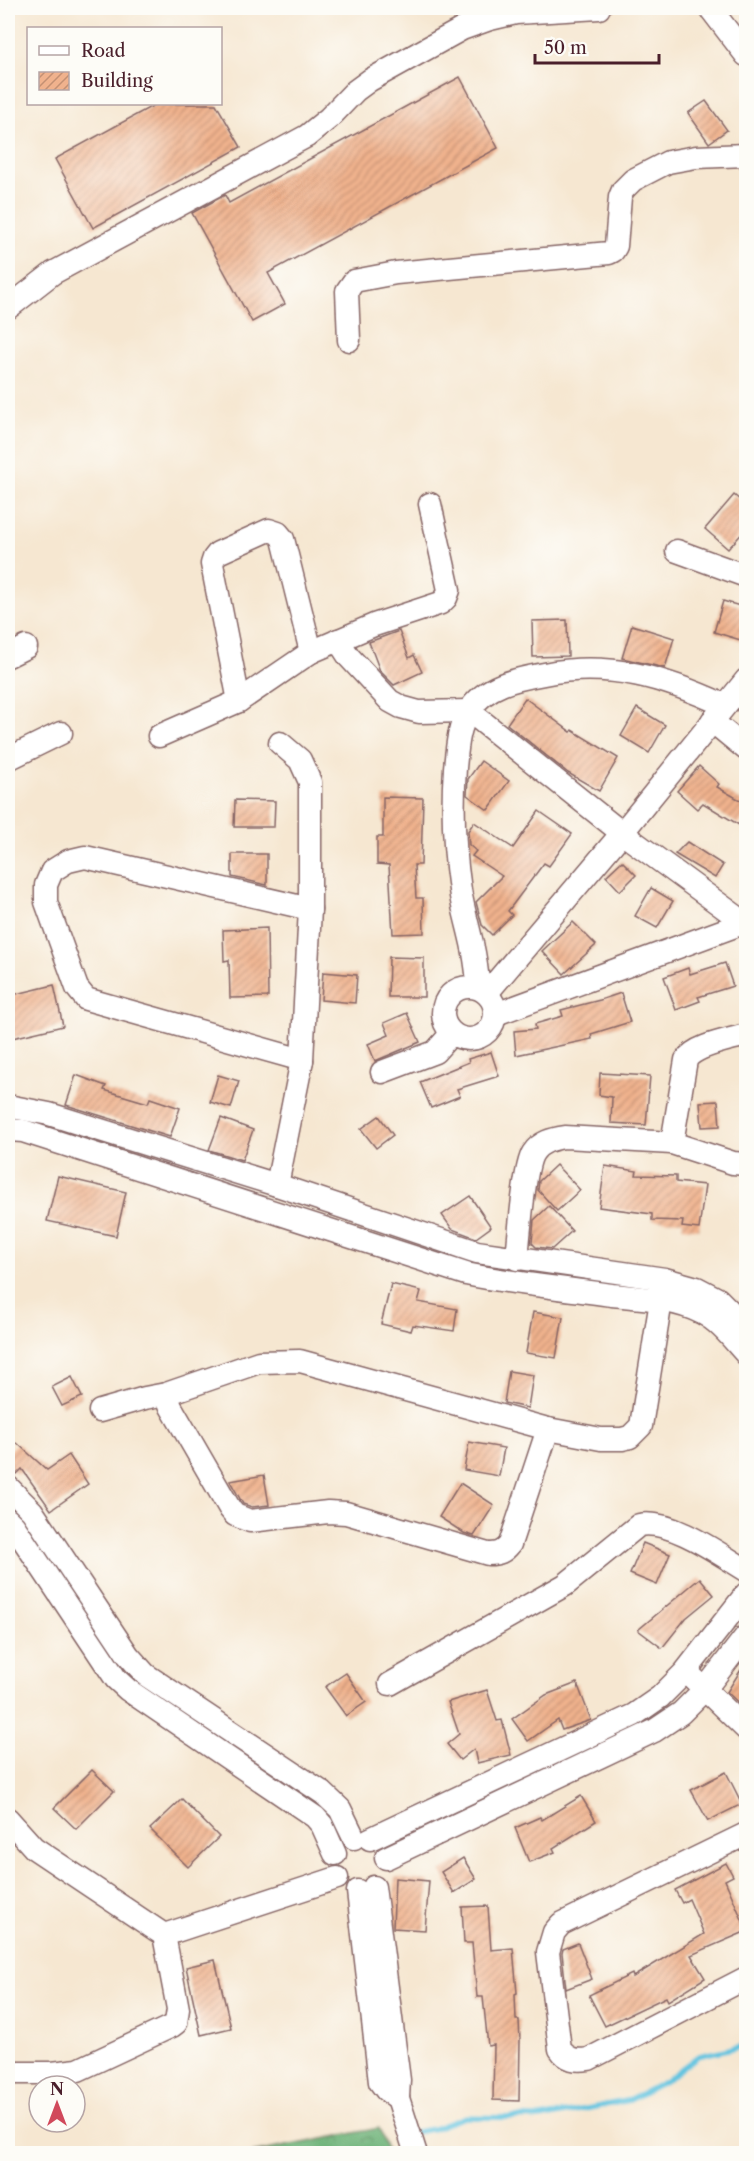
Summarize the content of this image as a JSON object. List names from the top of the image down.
{
  "legend": ["Road", "Building"],
  "scale_bar": "50 m",
  "north": "top"
}
